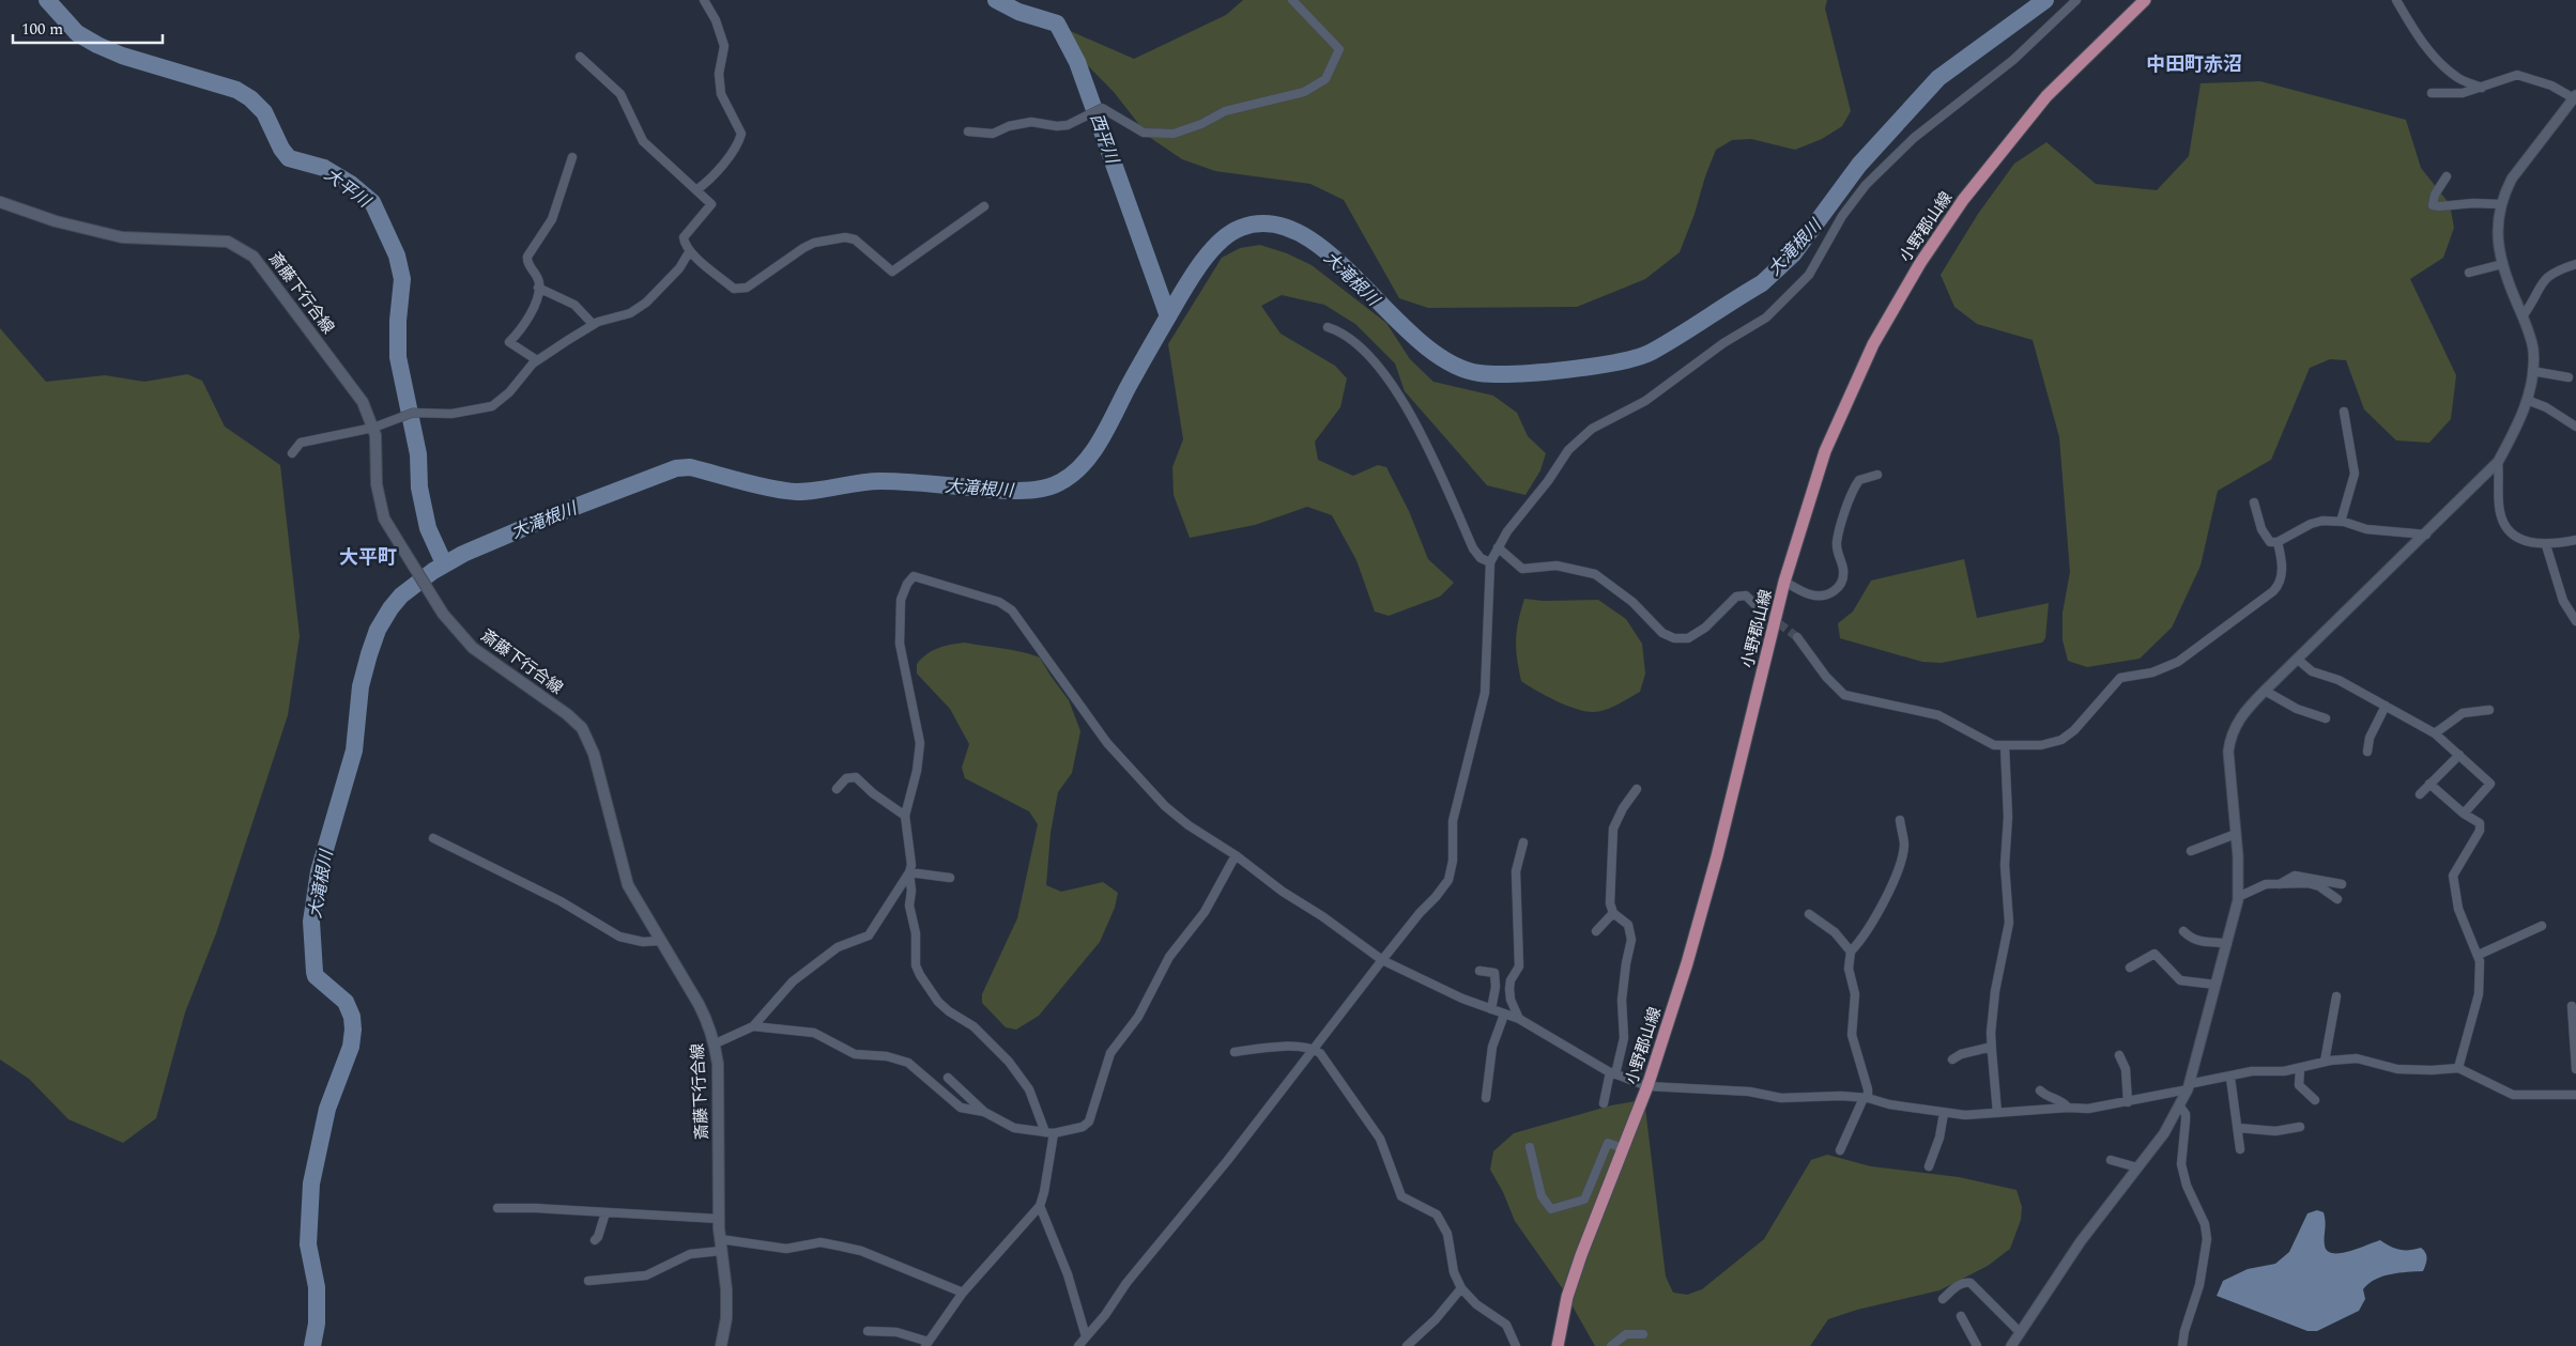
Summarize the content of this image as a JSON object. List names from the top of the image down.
{
  "streets": {
    "main road": ["小野郡山線", "斎藤下行合線"]
  },
  "districts": ["中田町赤沼", "大平町"],
  "water": ["西平川", "大平川", "大滝根川"],
  "scale_bar": "100 m"
}
